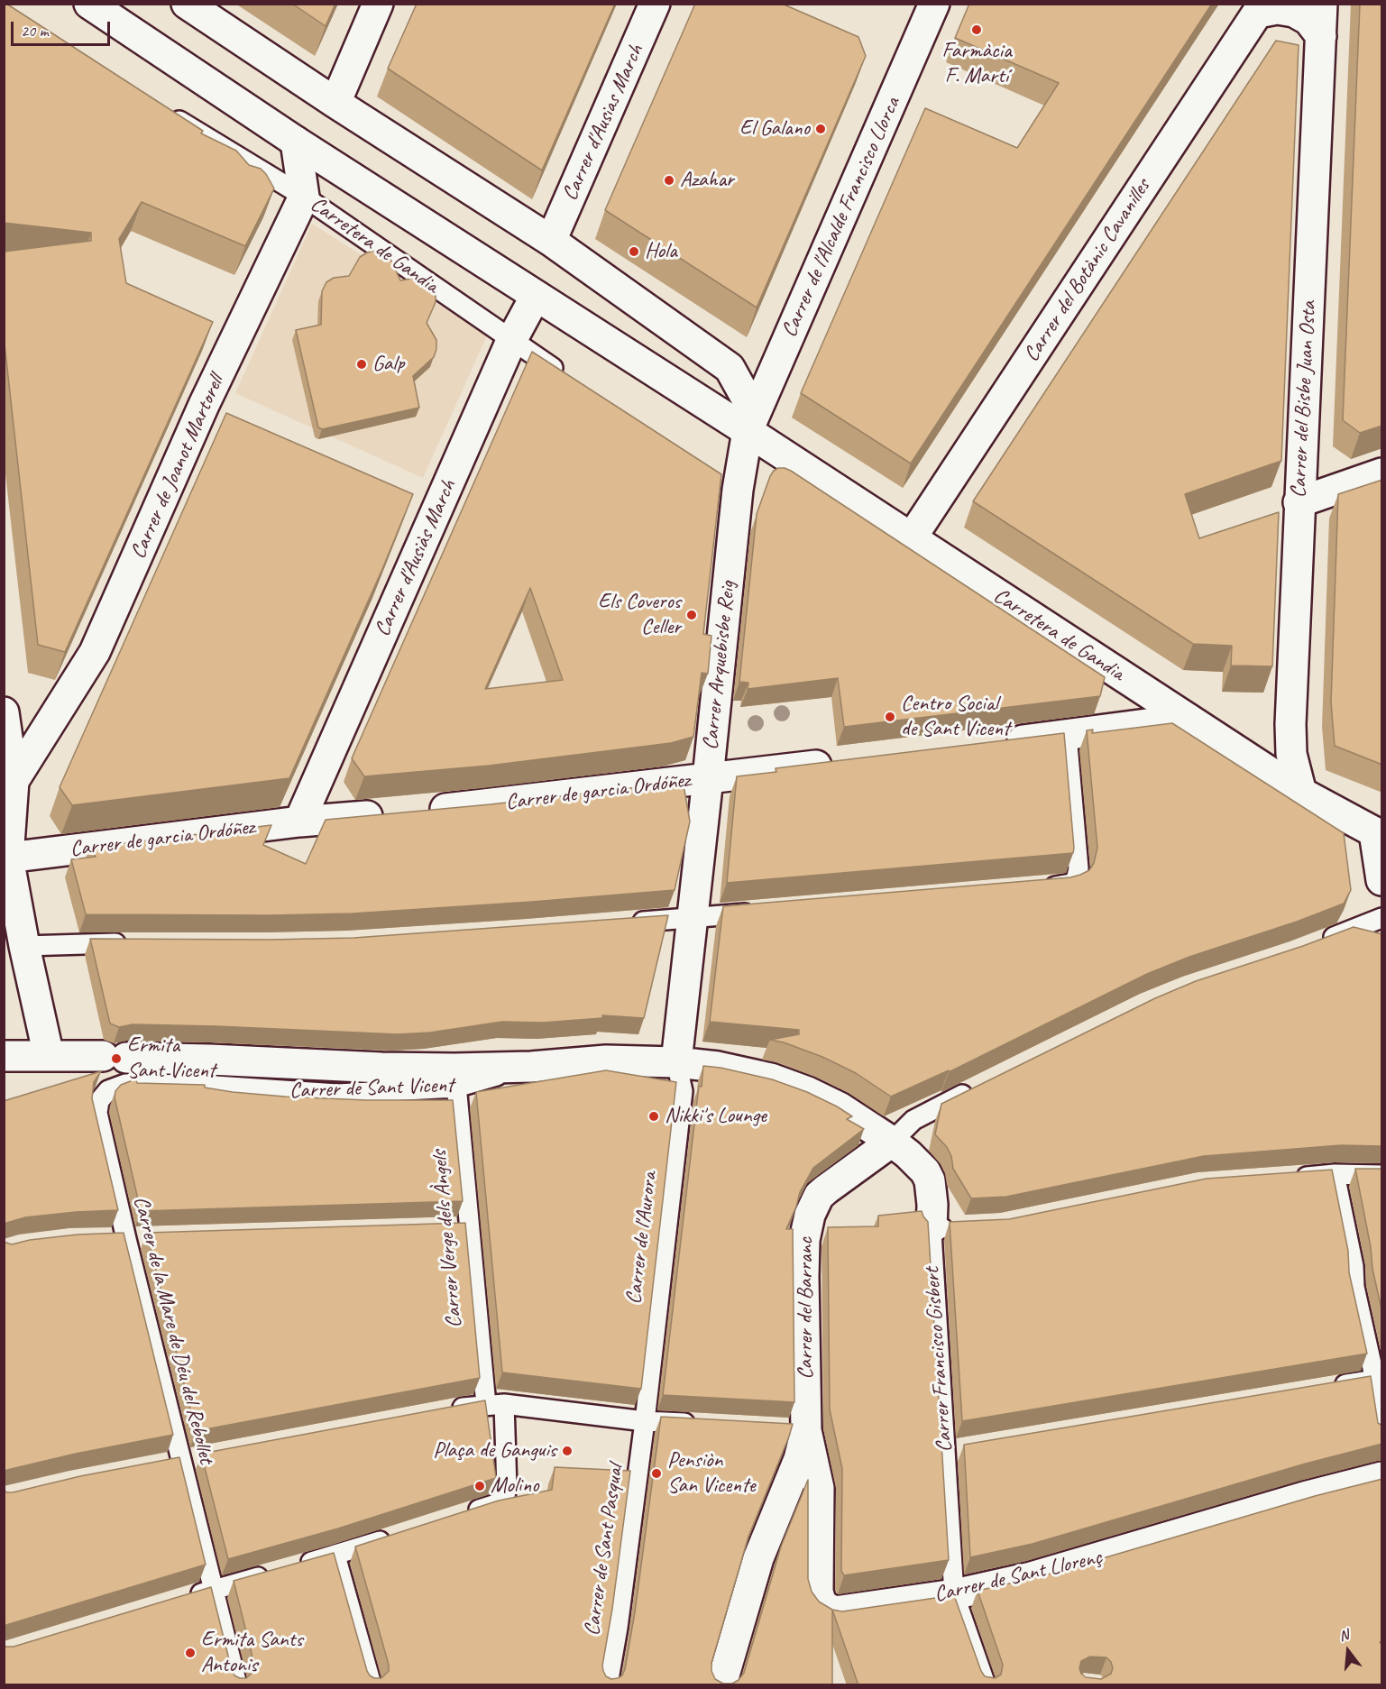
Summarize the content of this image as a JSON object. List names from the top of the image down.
{
  "streets": {
    "street": [
      "Carrer d'Ausias March",
      "Carrer de l'Alcalde Francisco Llorca",
      "Carretera de Gandia",
      "Carrer del Botànic Cavanilles",
      "Carrer del Bisbe Juan Osta",
      "Carrer de Joanot Martorell",
      "Carrer d'Ausiàs March",
      "Carrer Arquebisbe Reig",
      "Carrer de garcia Ordóñez",
      "Carrer de Sant Vicent",
      "Carrer del Barranc",
      "Carrer Francisco Gisbert",
      "Carrer de Sant Llorenç"
    ],
    "lane": [
      "Carrer de l'Aurora",
      "Carrer Verge dels Àngels",
      "Carrer de la Mare de Déu del Rebollet",
      "Carrer de Sant Pasqual"
    ]
  },
  "crossings": [
    ["Carrer de l'Alcalde Francisco Llorca", "Carretera de Gandia"],
    ["Carrer de l'Alcalde Francisco Llorca", "Carrer Arquebisbe Reig"],
    ["Carretera de Gandia", "Carrer del Botànic Cavanilles"],
    ["Carretera de Gandia", "Carrer del Bisbe Juan Osta"],
    ["Carretera de Gandia", "Carrer de Joanot Martorell"],
    ["Carretera de Gandia", "Carrer d'Ausiàs March"],
    ["Carretera de Gandia", "Carrer Arquebisbe Reig"],
    ["Carrer d'Ausiàs March", "Carrer de garcia Ordóñez"],
    ["Carrer Arquebisbe Reig", "Carrer de garcia Ordóñez"],
    ["Carrer Arquebisbe Reig", "Carrer de Sant Vicent"],
    ["Carrer Arquebisbe Reig", "Carrer de l'Aurora"],
    ["Carrer de Sant Vicent", "Carrer de l'Aurora"],
    ["Carrer de Sant Vicent", "Carrer Verge dels Àngels"],
    ["Carrer de Sant Vicent", "Carrer del Barranc"],
    ["Carrer de Sant Vicent", "Carrer de la Mare de Déu del Rebollet"],
    ["Carrer de Sant Vicent", "Carrer Francisco Gisbert"],
    ["Carrer de l'Aurora", "Carrer de Sant Pasqual"],
    ["Carrer del Barranc", "Carrer Francisco Gisbert"],
    ["Carrer del Barranc", "Carrer de Sant Llorenç"],
    ["Carrer Francisco Gisbert", "Carrer de Sant Llorenç"]
  ],
  "places": [
    "Farmàcia F. Martí",
    "El Galano",
    "Azahar",
    "Hola",
    "Galp",
    "Els Coveros Celler",
    "Centro Social de Sant Vicent",
    "Ermita Sant Vicent",
    "Nikki's Lounge",
    "Plaça de Ganguis",
    "Pensiòn San Vicente",
    "Molino",
    "Ermita Sants Antonis"
  ],
  "scale_bar": "20 m",
  "north": "top"
}
